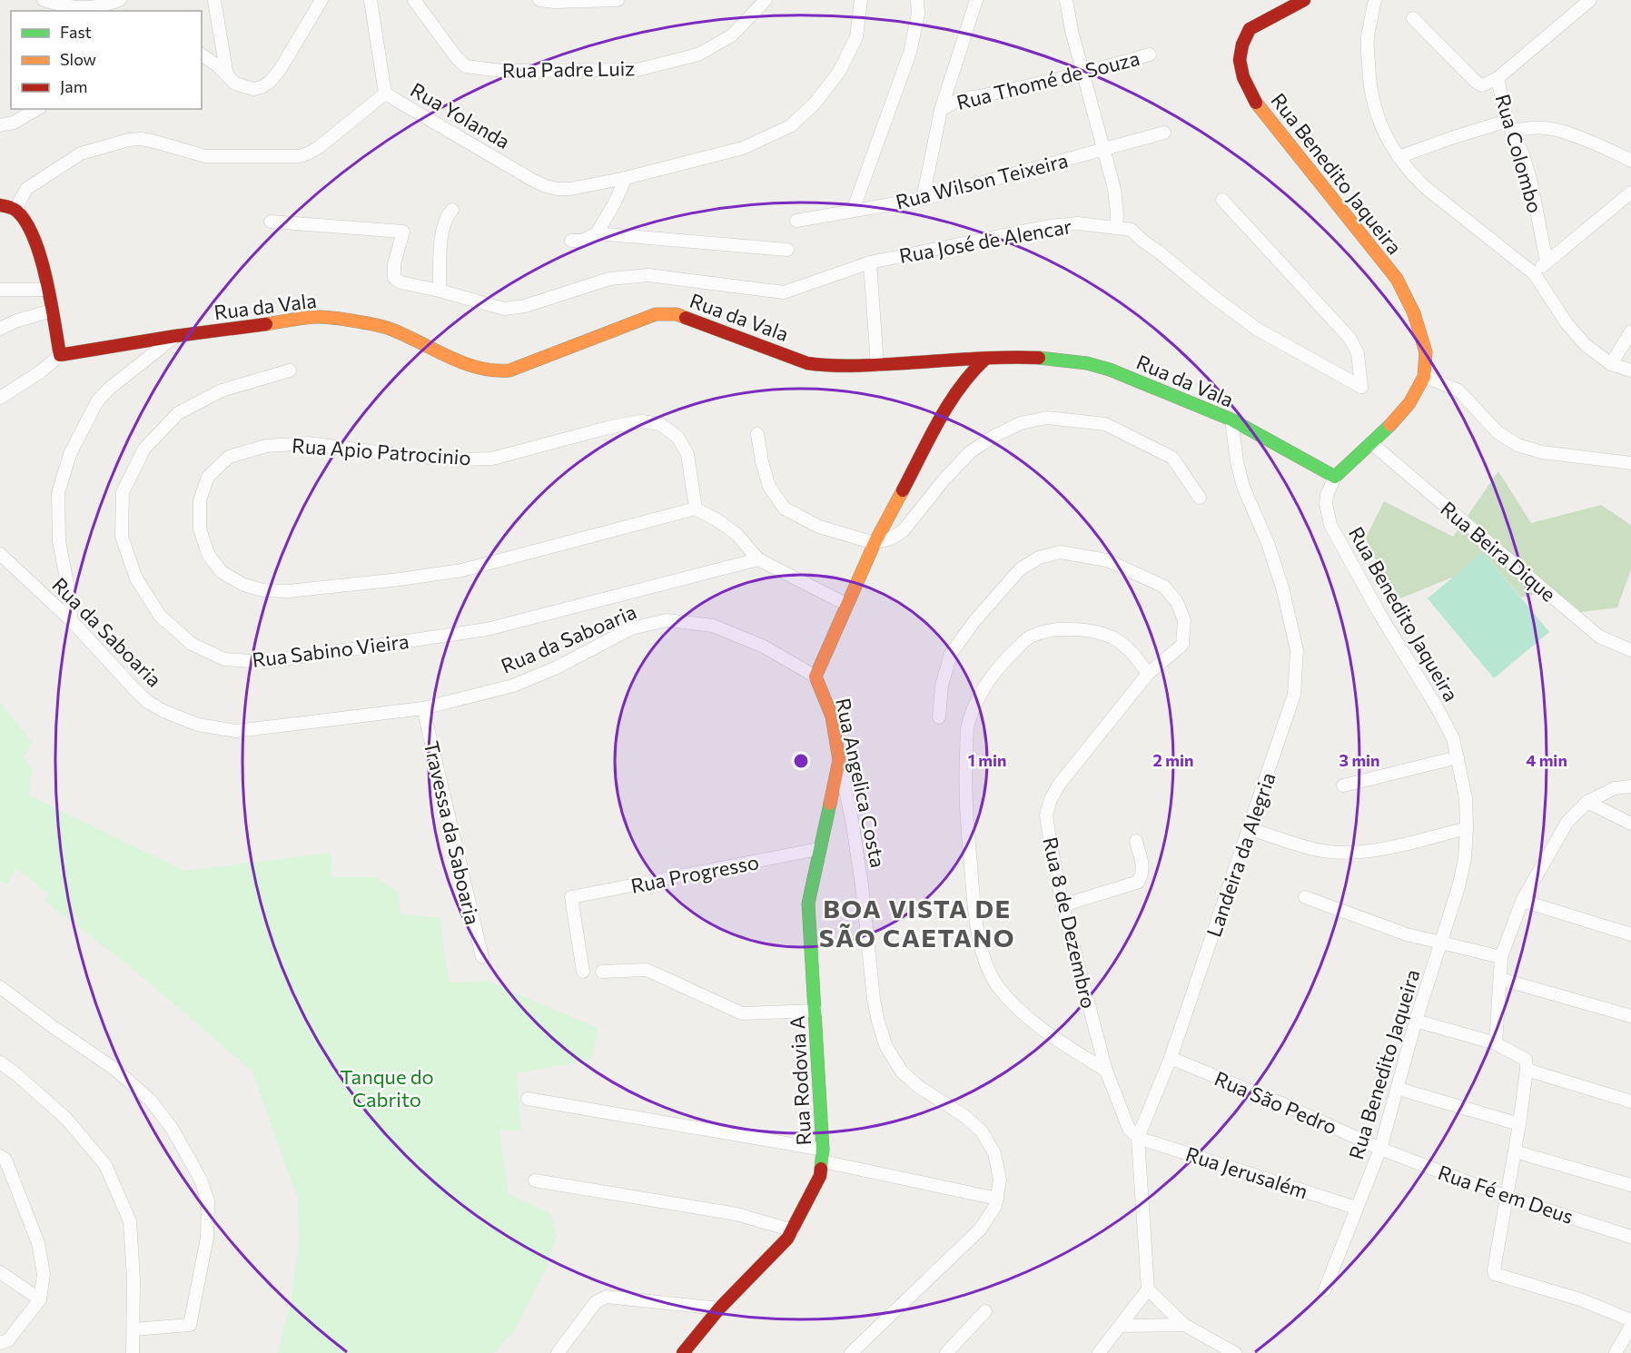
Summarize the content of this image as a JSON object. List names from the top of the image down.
{
  "streets": {
    "street": [
      "Rua Padre Luiz",
      "Rua Thomé de Souza",
      "Rua Yolanda",
      "Rua Colombo",
      "Rua Benedito Jaqueira",
      "Rua Wilson Teixeira",
      "Rua José de Alencar",
      "Rua da Vala",
      "Rua Apio Patrocinio",
      "Rua Beira Dique",
      "Rua da Saboaria",
      "Rua Sabino Vieira",
      "Rua Angelica Costa",
      "Travessa da Saboaria",
      "Landeira da Alegria",
      "Rua Progresso",
      "Rua 8 de Dezembro",
      "Rua Rodovia A",
      "Rua São Pedro",
      "Rua Jerusalém",
      "Rua Fé em Deus"
    ]
  },
  "crossings": [
    ["Rua Thomé de Souza", "Rua Wilson Teixeira"],
    ["Rua Benedito Jaqueira", "Rua da Vala"],
    ["Rua Benedito Jaqueira", "Rua Beira Dique"],
    ["Rua Benedito Jaqueira", "Rua São Pedro"],
    ["Rua Benedito Jaqueira", "Rua Jerusalém"],
    ["Rua Benedito Jaqueira", "Rua Fé em Deus"],
    ["Rua da Vala", "Landeira da Alegria"],
    ["Rua da Saboaria", "Rua Angelica Costa"],
    ["Rua da Saboaria", "Travessa da Saboaria"],
    ["Rua Angelica Costa", "Rua Rodovia A"],
    ["Landeira da Alegria", "Rua 8 de Dezembro"],
    ["Landeira da Alegria", "Rua São Pedro"],
    ["Landeira da Alegria", "Rua Jerusalém"],
    ["Rua Progresso", "Rua Rodovia A"],
    ["Rua 8 de Dezembro", "Rua Jerusalém"],
    ["Rua São Pedro", "Rua Fé em Deus"]
  ],
  "districts": ["BOA VISTA DE SÃO CAETANO"],
  "parks": ["Tanque do Cabrito"],
  "legend": ["Fast", "Slow", "Jam"],
  "rings": [
    "1 min",
    "2 min",
    "3 min",
    "4 min"
  ]
}
